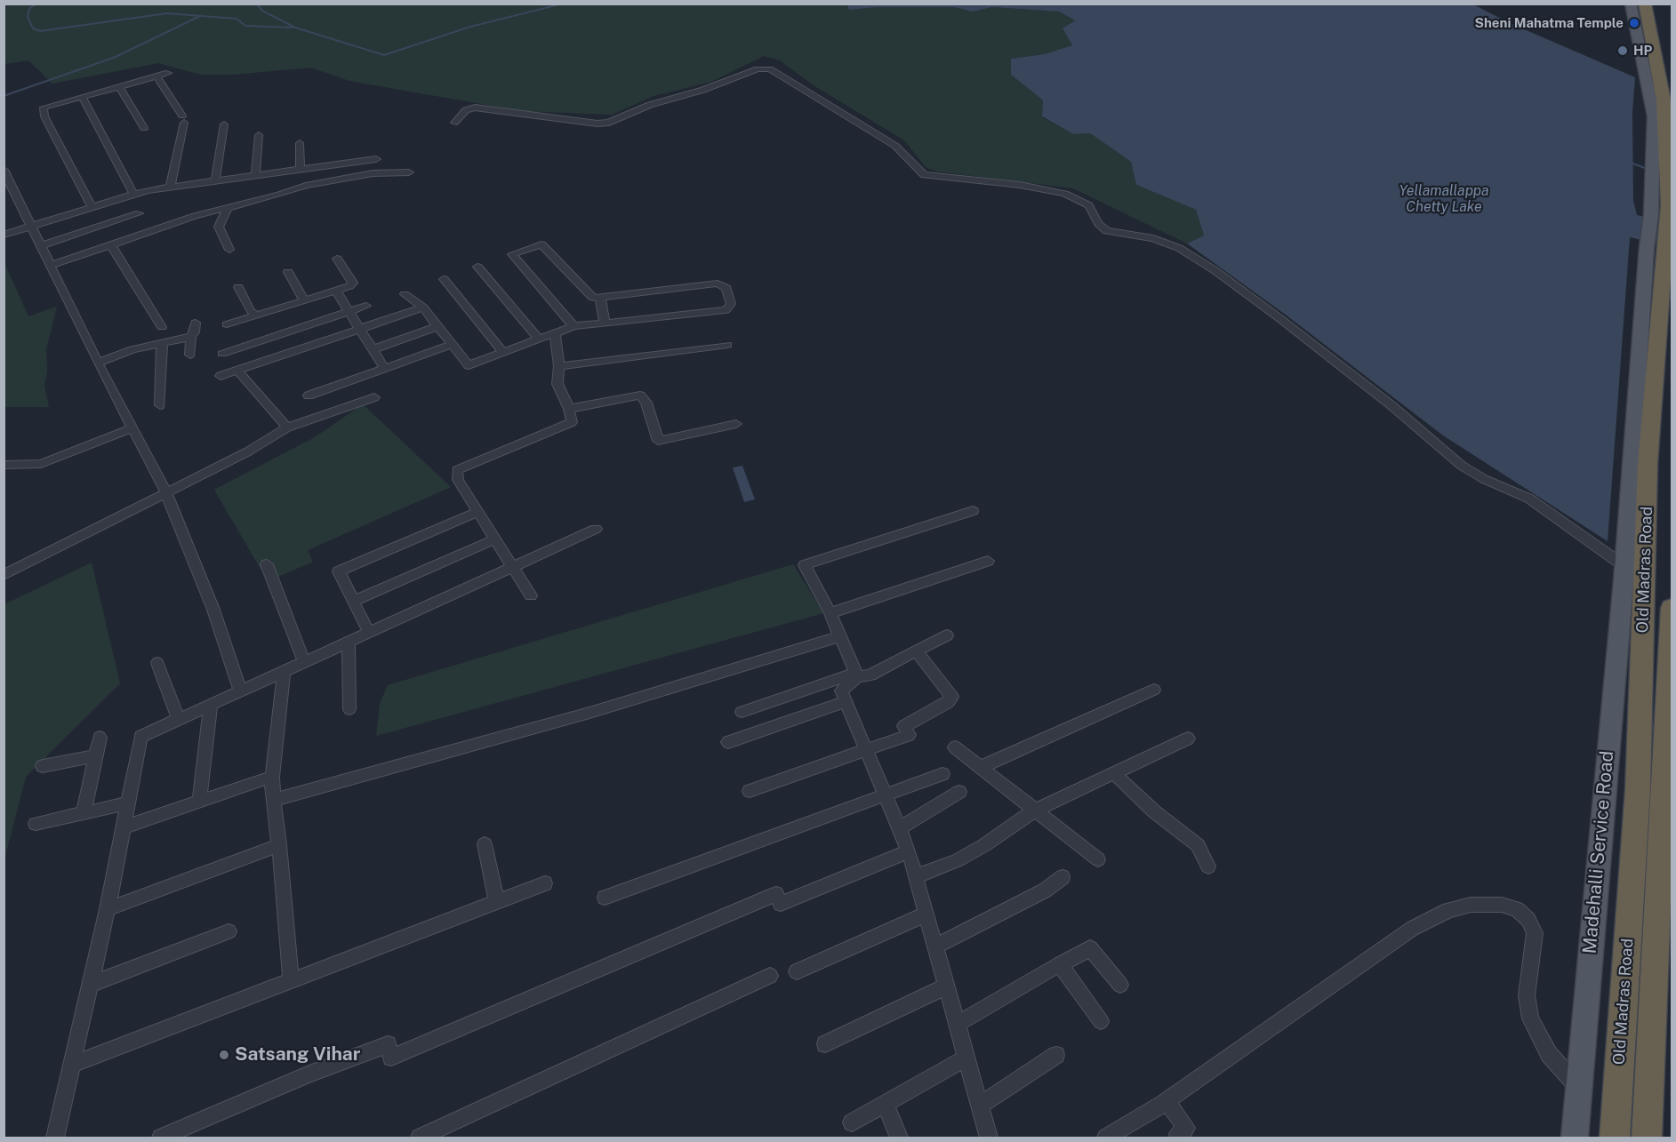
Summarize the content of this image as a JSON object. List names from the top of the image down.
{
  "streets": {
    "highway": ["Old Madras Road"],
    "main road": ["Madehalli Service Road"]
  },
  "crossings": [
    ["Old Madras Road", "Madehalli Service Road"]
  ],
  "water": ["Yellamallappa Chetty Lake"],
  "places": ["Sheni Mahatma Temple", "HP", "Satsang Vihar"]
}
